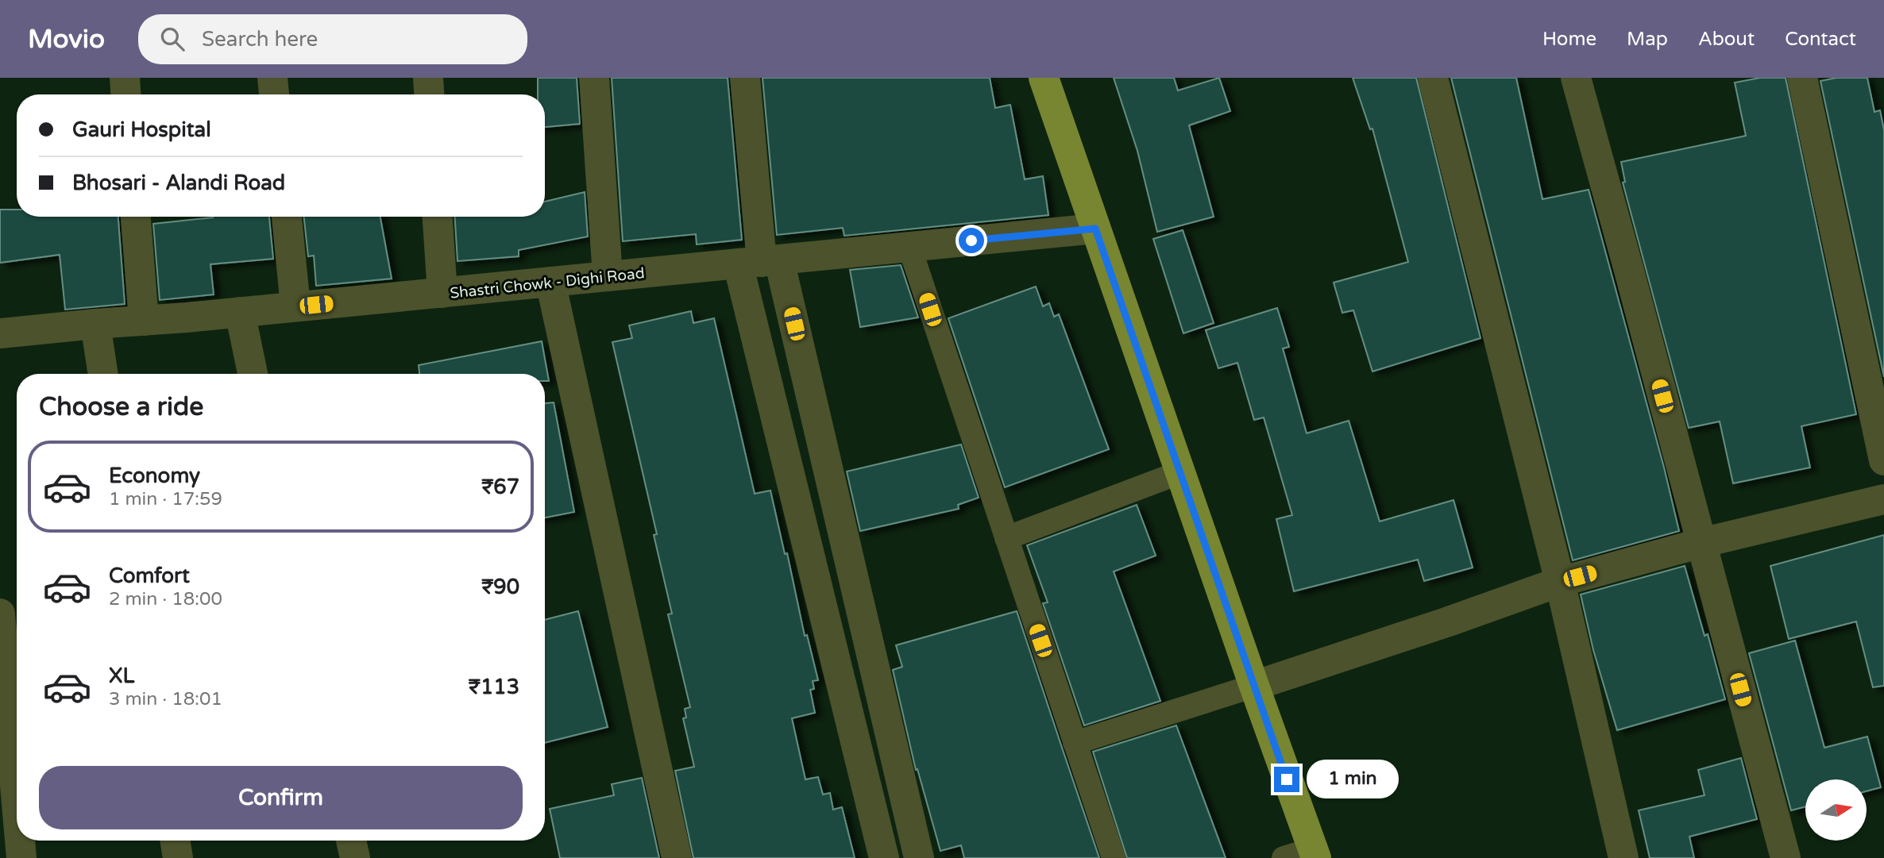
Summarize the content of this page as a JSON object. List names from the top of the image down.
{
  "streets": {
    "street": ["Shastri Chowk - Dighi Road"]
  },
  "north": "right",
  "page": {
    "header": "Movio",
    "search": "Search here",
    "nav": [
      "Home",
      "Map",
      "About",
      "Contact"
    ],
    "banner": ["Gauri Hospital", "Bhosari - Alandi Road"],
    "heading": "Choose a ride",
    "list": [
      {
        "name": "Economy",
        "note": "1 min · 17:59",
        "value": "₹67"
      },
      {
        "name": "Comfort",
        "note": "2 min · 18:00",
        "value": "₹90"
      },
      {
        "name": "XL",
        "note": "3 min · 18:01",
        "value": "₹113"
      }
    ],
    "buttons": "Confirm",
    "bubble": "1 min"
  }
}
